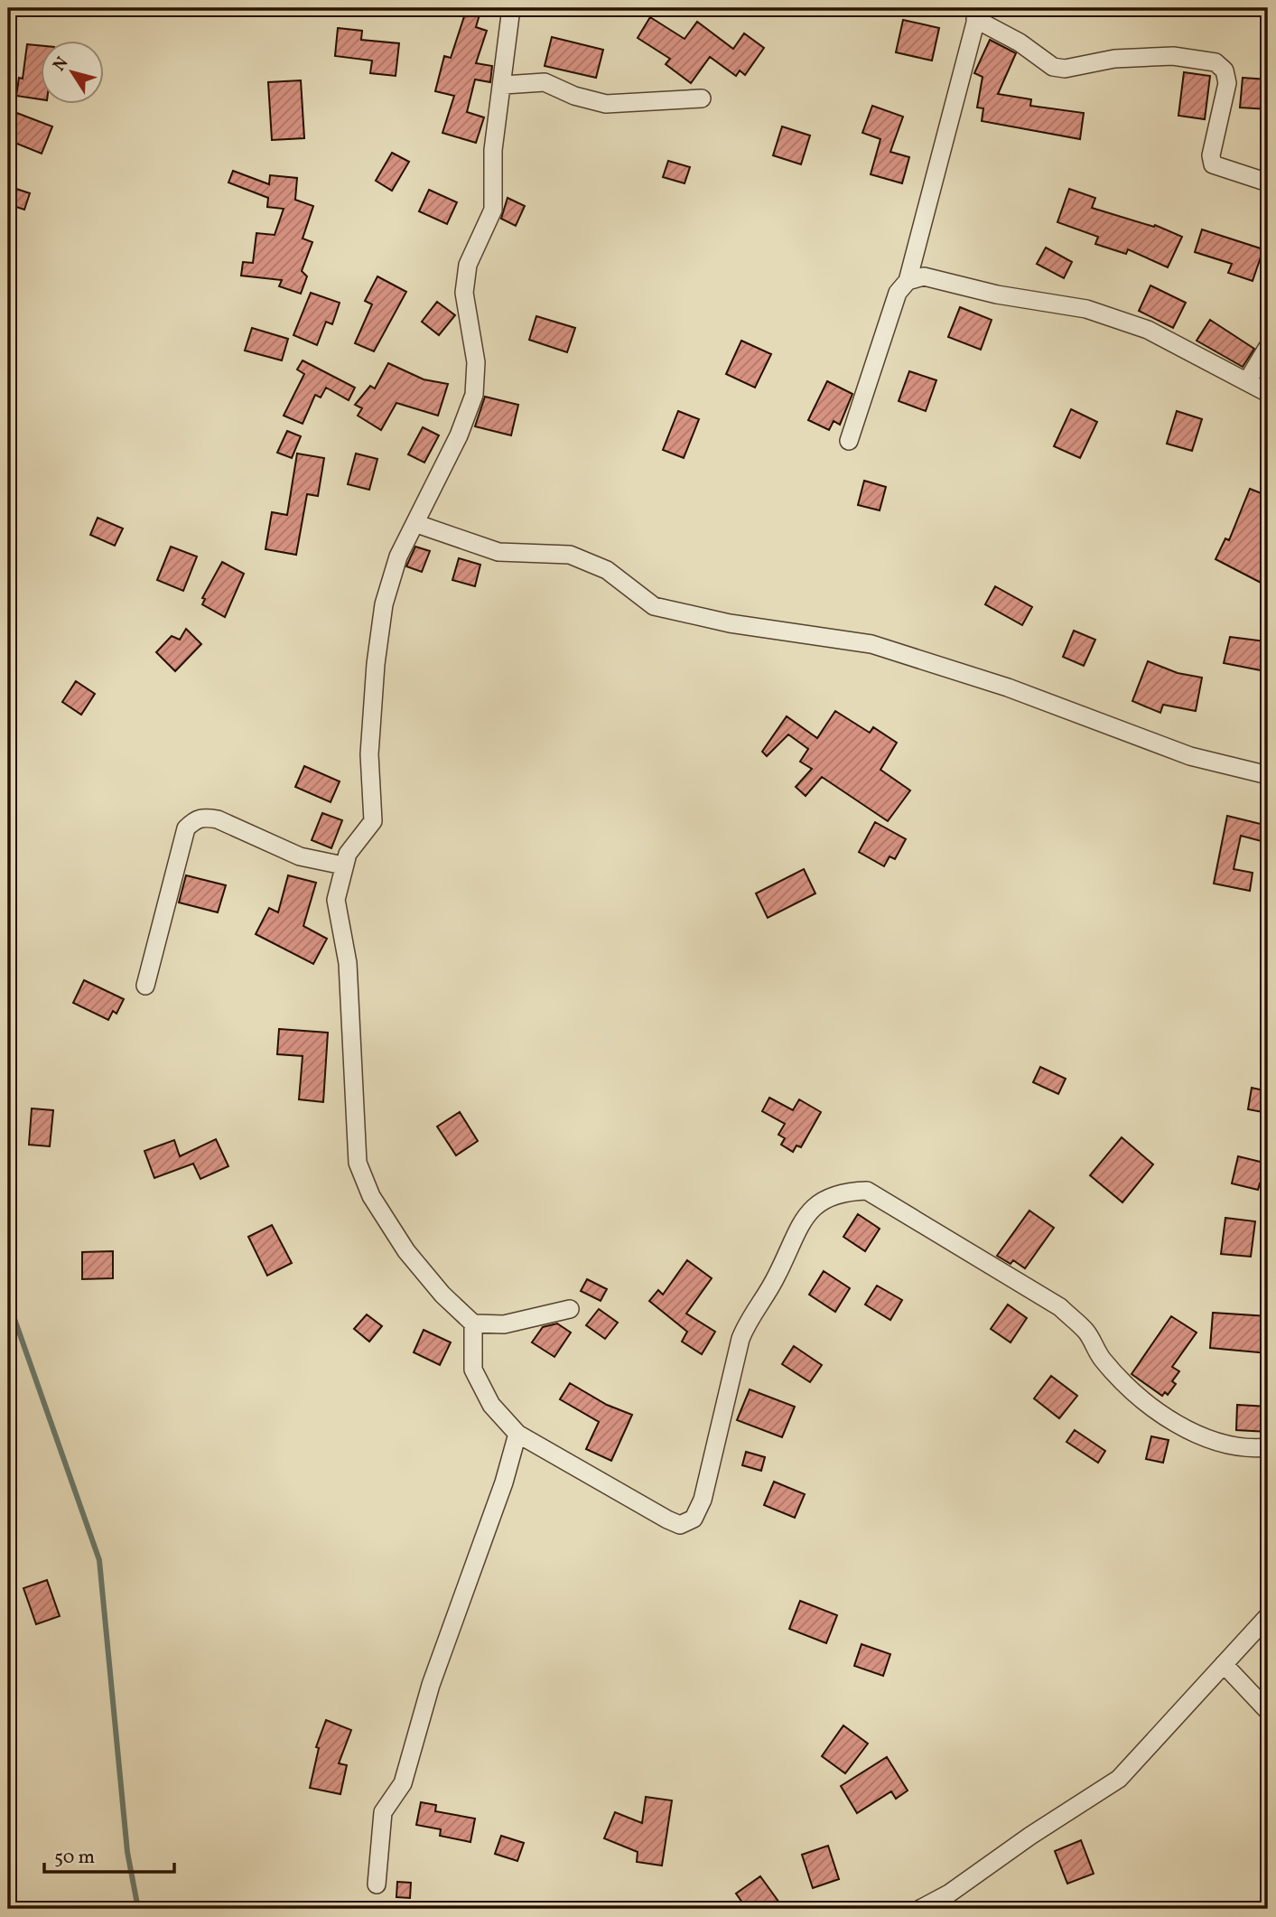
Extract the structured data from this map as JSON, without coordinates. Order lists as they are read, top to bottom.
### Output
{
  "scale_bar": "50 m",
  "north": "top left"
}
